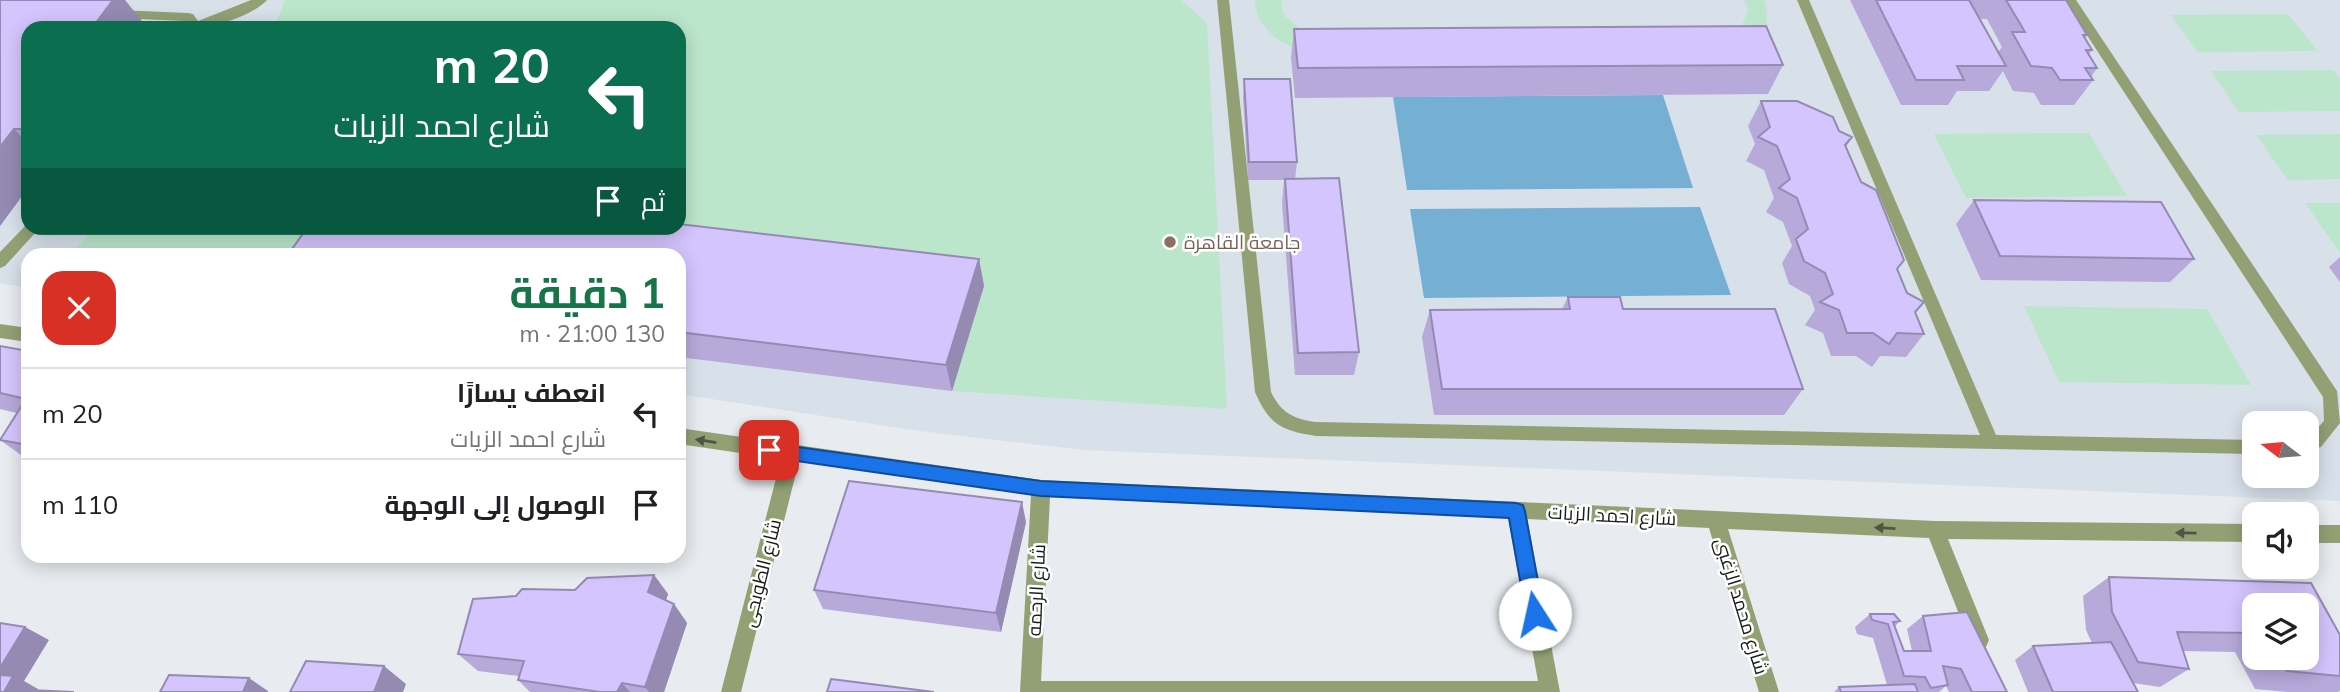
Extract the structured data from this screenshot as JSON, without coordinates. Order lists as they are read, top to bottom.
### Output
{
  "streets": {
    "street": [
      "شارع احمد الزيات",
      "شارع الطوبجى",
      "شارع الرحمه",
      "شارع محمد الزغبى"
    ]
  },
  "crossings": [
    ["شارع احمد الزيات", "شارع الطوبجى"],
    ["شارع احمد الزيات", "شارع الرحمه"],
    ["شارع احمد الزيات", "شارع محمد الزغبى"]
  ],
  "one_way": ["شارع احمد الزيات"],
  "places": ["جامعة القاهرة"],
  "north": "left",
  "page": {
    "turn": ["20 m", "شارع احمد الزيات"],
    "then": "ثم",
    "heading": ["1 دقيقة", "130 m · 21:00"],
    "list": [
      {
        "name": "انعطف يسارًا",
        "note": "شارع احمد الزيات",
        "value": "20 m"
      },
      {
        "name": "الوصول إلى الوجهة",
        "value": "110 m"
      }
    ]
  }
}
